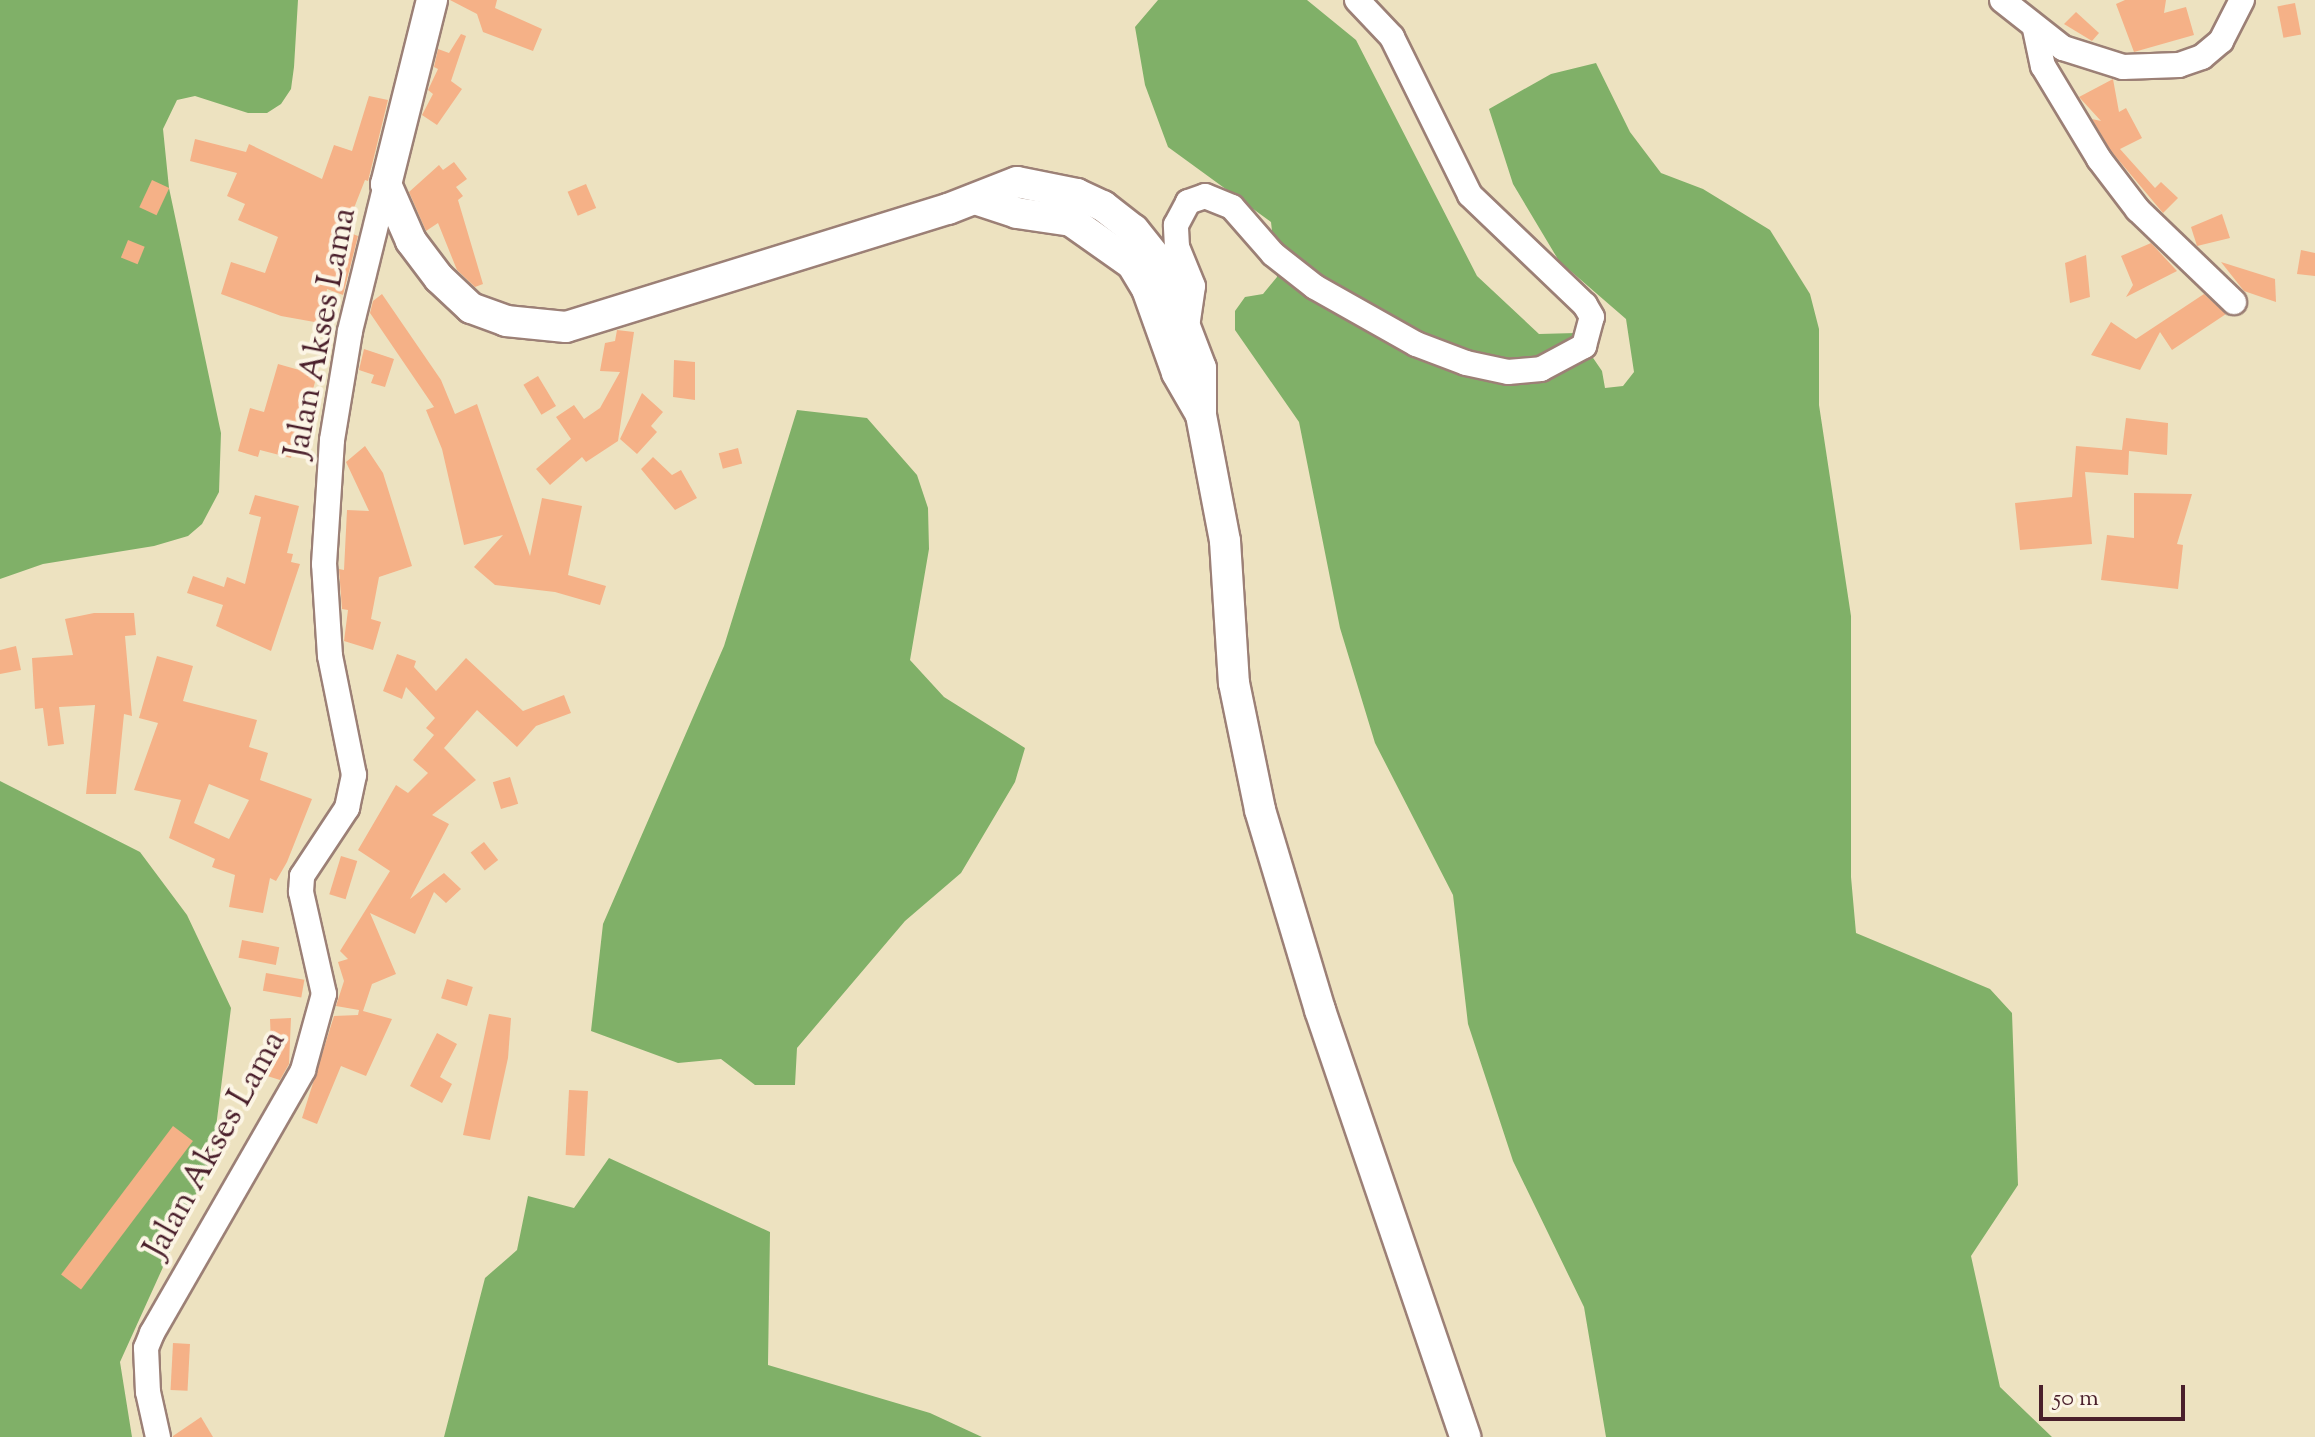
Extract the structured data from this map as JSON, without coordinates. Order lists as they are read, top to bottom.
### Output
{
  "streets": {
    "street": ["Jalan Akses Lama"]
  },
  "scale_bar": "50 m"
}
